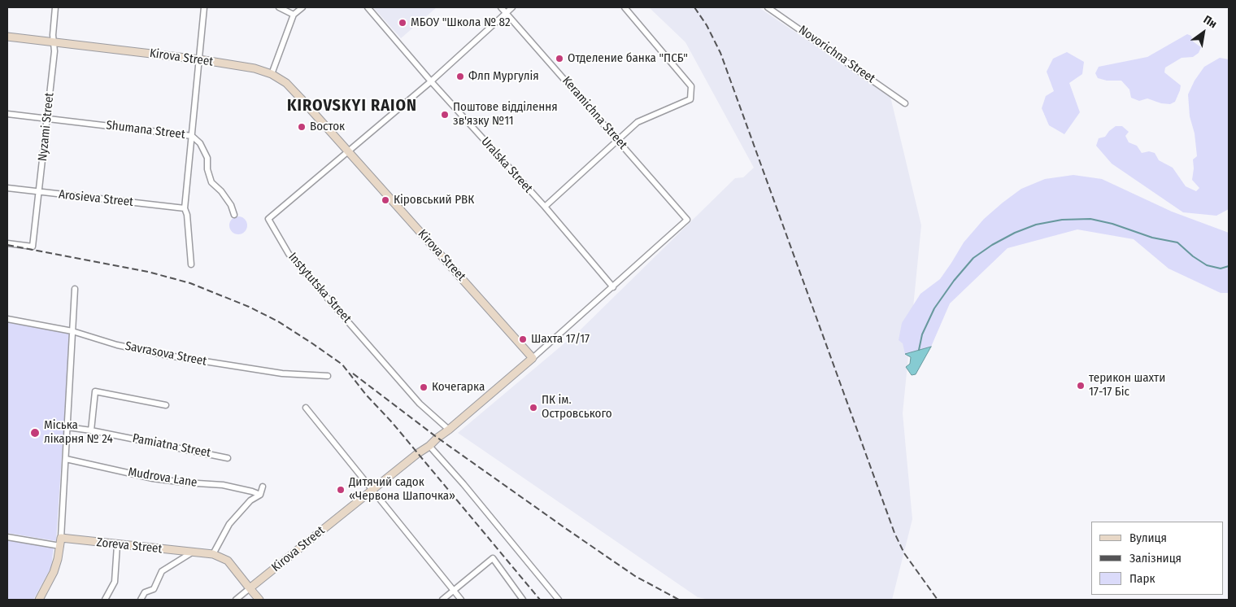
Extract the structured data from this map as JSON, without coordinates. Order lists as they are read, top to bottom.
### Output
{
  "streets": {
    "main road": ["Kirova Street", "Zoreva Street"],
    "street": [
      "Novorichna Street",
      "Keramichna Street",
      "Nyzami Street",
      "Shumana Street",
      "Uralska Street",
      "Arosieva Street",
      "Instytutska Street",
      "Savrasova Street",
      "Pamiatna Street",
      "Mudrova Lane"
    ]
  },
  "crossings": [
    ["Kirova Street", "Nyzami Street"],
    ["Kirova Street", "Instytutska Street"],
    ["Kirova Street", "Zoreva Street"],
    ["Keramichna Street", "Uralska Street"],
    ["Nyzami Street", "Shumana Street"],
    ["Nyzami Street", "Arosieva Street"]
  ],
  "districts": ["KIROVSKYI RAION"],
  "places": [
    "МБОУ \"Школа № 82",
    "Отделение банка \"ПСБ\"",
    "Флп Мургулія",
    "Поштове відділення зв'язку №11",
    "Восток",
    "Кіровський РВК",
    "Шахта 17/17",
    "терикон шахти 17-17 Біс",
    "Кочегарка",
    "ПК ім. Островського",
    "Міська лікарня № 24",
    "Дитячий садок «Червона Шапочка»"
  ],
  "legend": ["Вулиця", "Залізниця", "Парк"],
  "north": "top right"
}
